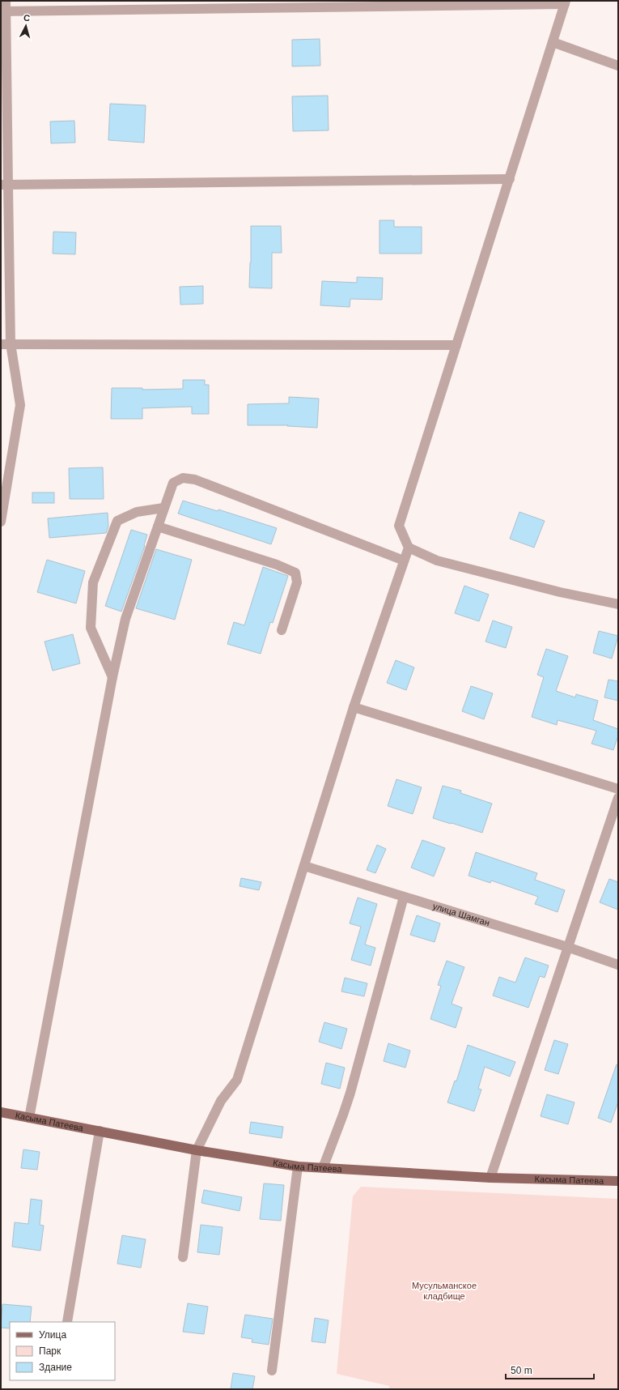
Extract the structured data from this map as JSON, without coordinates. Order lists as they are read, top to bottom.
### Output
{
  "streets": {
    "main road": ["Касыма Патеева"],
    "street": ["улица Шамган"]
  },
  "parks": ["Мусульманское кладбище"],
  "legend": ["Улица", "Парк", "Здание"],
  "scale_bar": "50 m",
  "north": "top"
}
